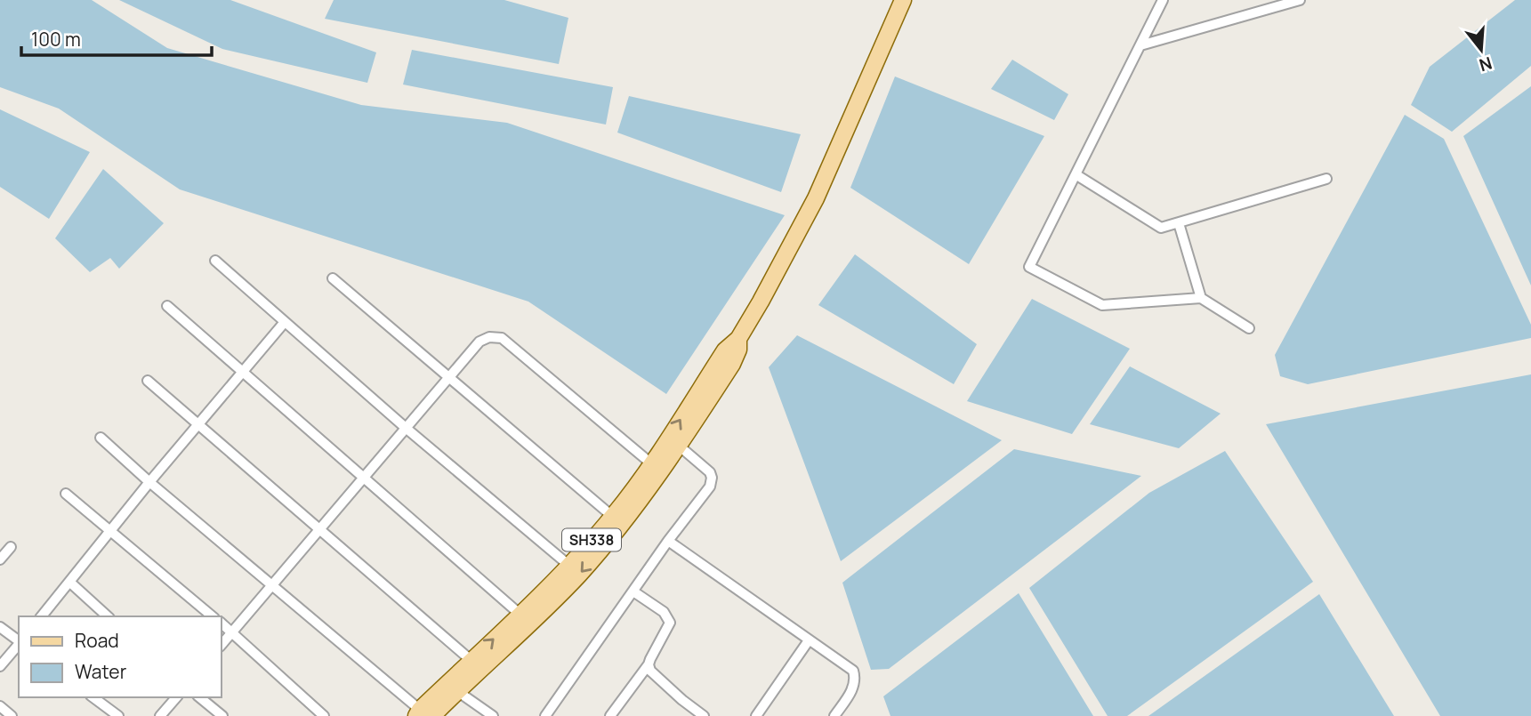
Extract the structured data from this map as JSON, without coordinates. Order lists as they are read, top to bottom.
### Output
{
  "streets": {
    "main road": ["SH338"]
  },
  "legend": ["Road", "Water"],
  "scale_bar": "100 m",
  "north": "bottom"
}
